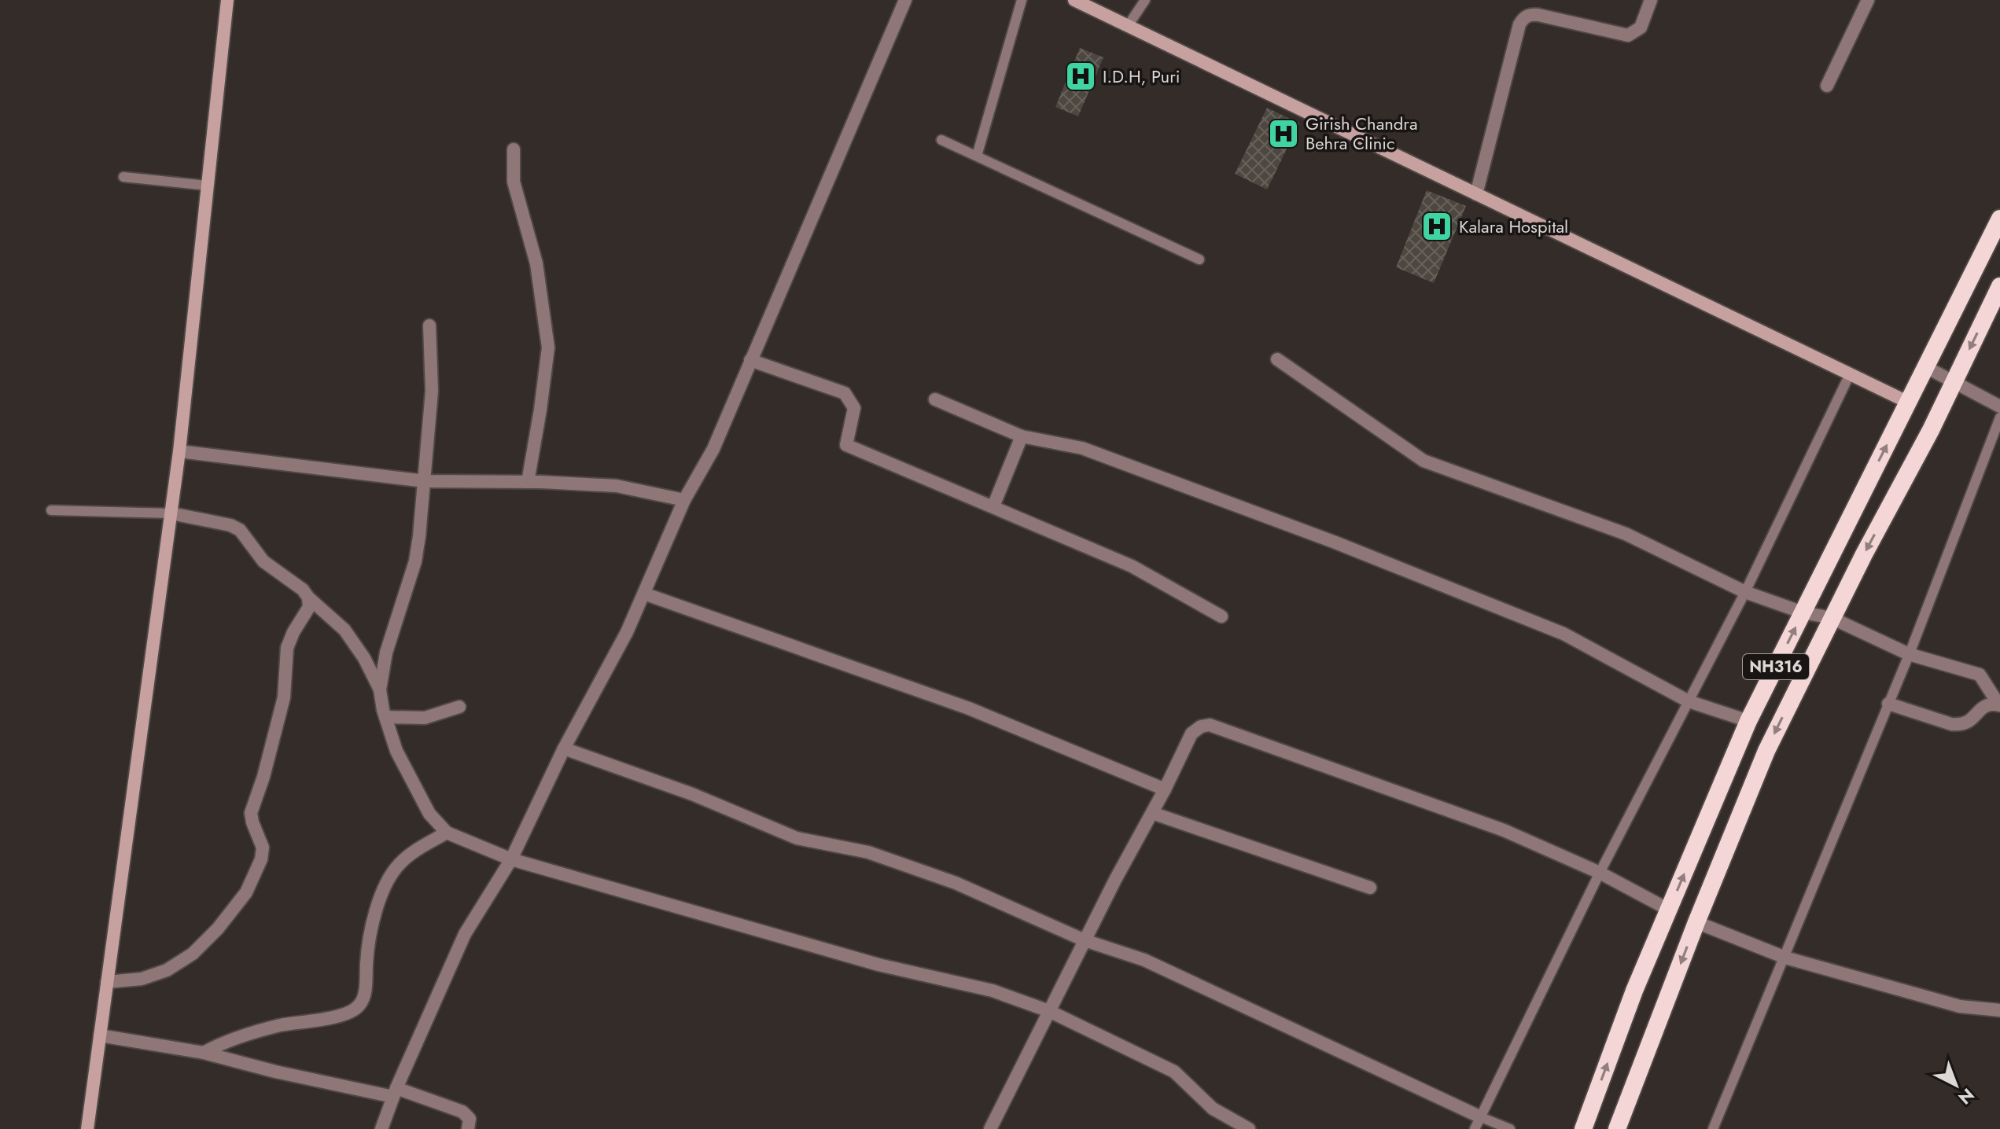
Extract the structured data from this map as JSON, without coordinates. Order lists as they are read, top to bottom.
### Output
{
  "streets": {
    "highway": ["NH316"]
  },
  "places": {
    "hospital": ["I.D.H, Puri", "Girish Chandra Behra Clinic", "Kalara Hospital"]
  },
  "north": "bottom right"
}
